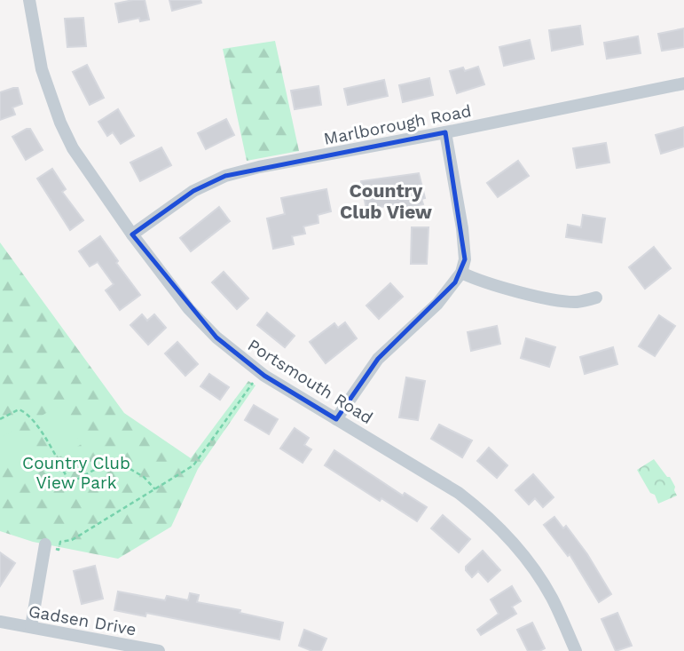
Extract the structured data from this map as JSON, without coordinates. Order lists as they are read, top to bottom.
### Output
{
  "streets": {
    "street": ["Marlborough Road", "Portsmouth Road", "Gadsen Drive"]
  },
  "crossings": [
    ["Marlborough Road", "Portsmouth Road"]
  ],
  "districts": ["Country Club View"],
  "parks": ["Country Club View Park"]
}
